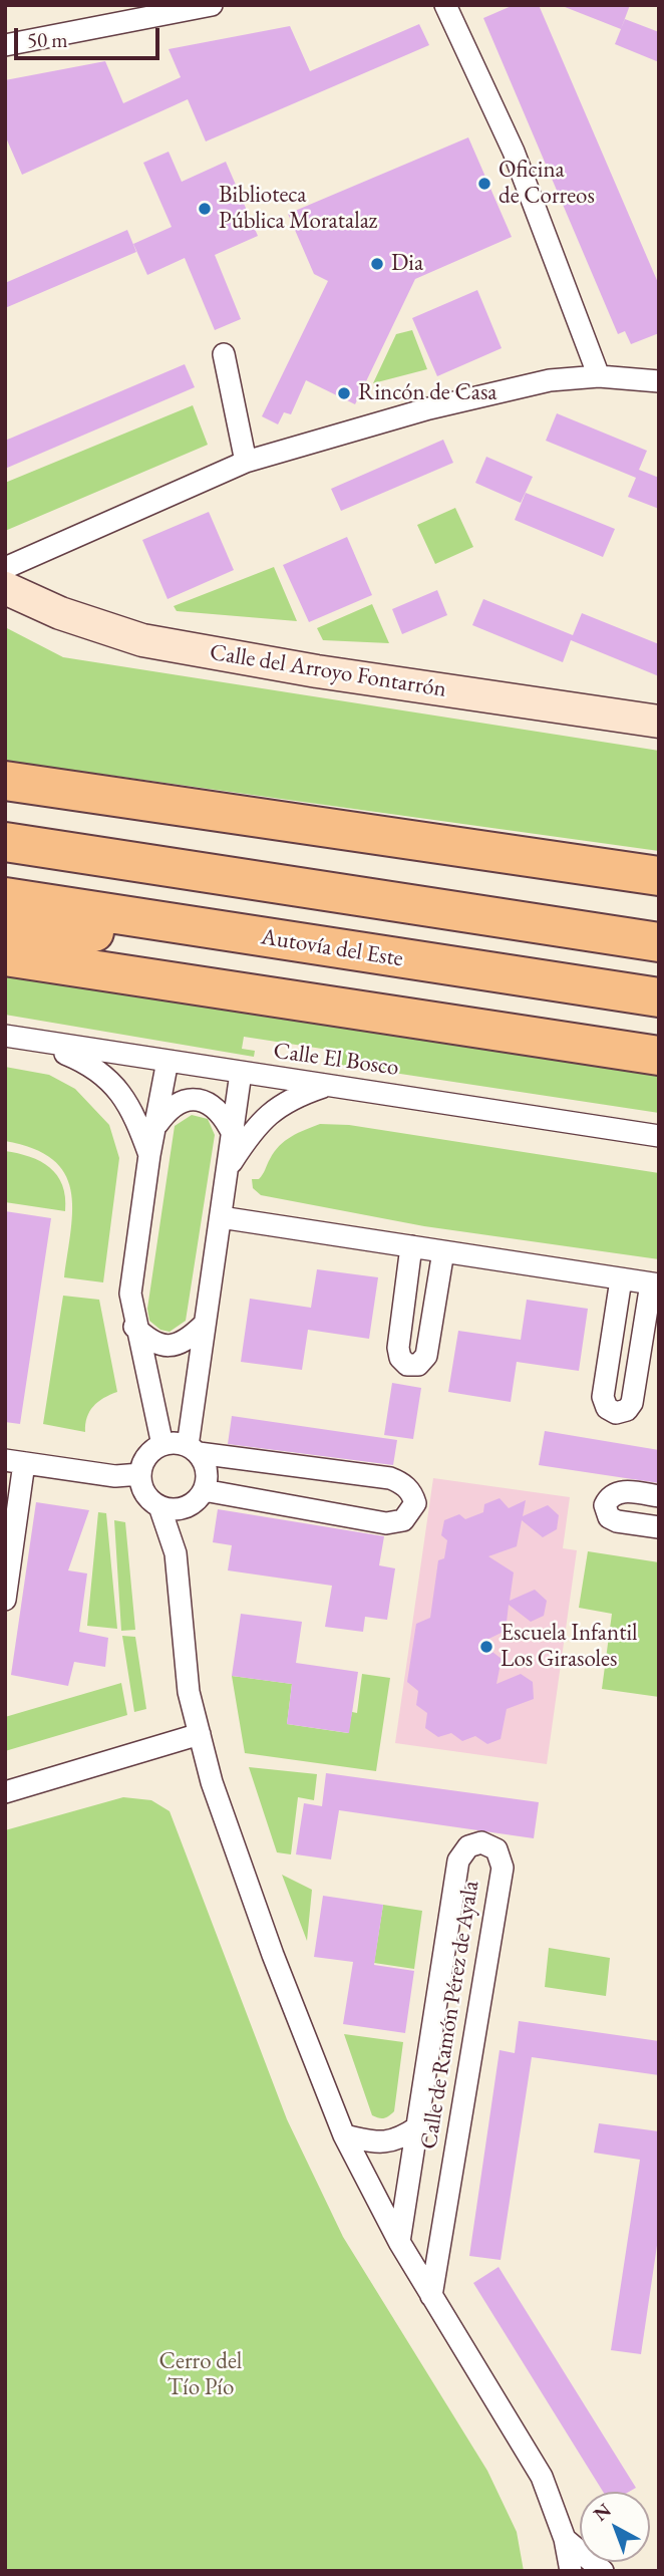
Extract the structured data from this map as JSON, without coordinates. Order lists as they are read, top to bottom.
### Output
{
  "streets": {
    "highway": ["Autovía del Este"],
    "street": ["Calle del Arroyo Fontarrón", "Calle El Bosco", "Calle de Ramón Pérez de Ayala"]
  },
  "parks": ["Cerro del Tío Pío"],
  "places": [
    "Oficina de Correos",
    "Biblioteca Pública Moratalaz",
    "Dia",
    "Rincón de Casa",
    "Escuela Infantil Los Girasoles"
  ],
  "scale_bar": "50 m",
  "north": "top left"
}
